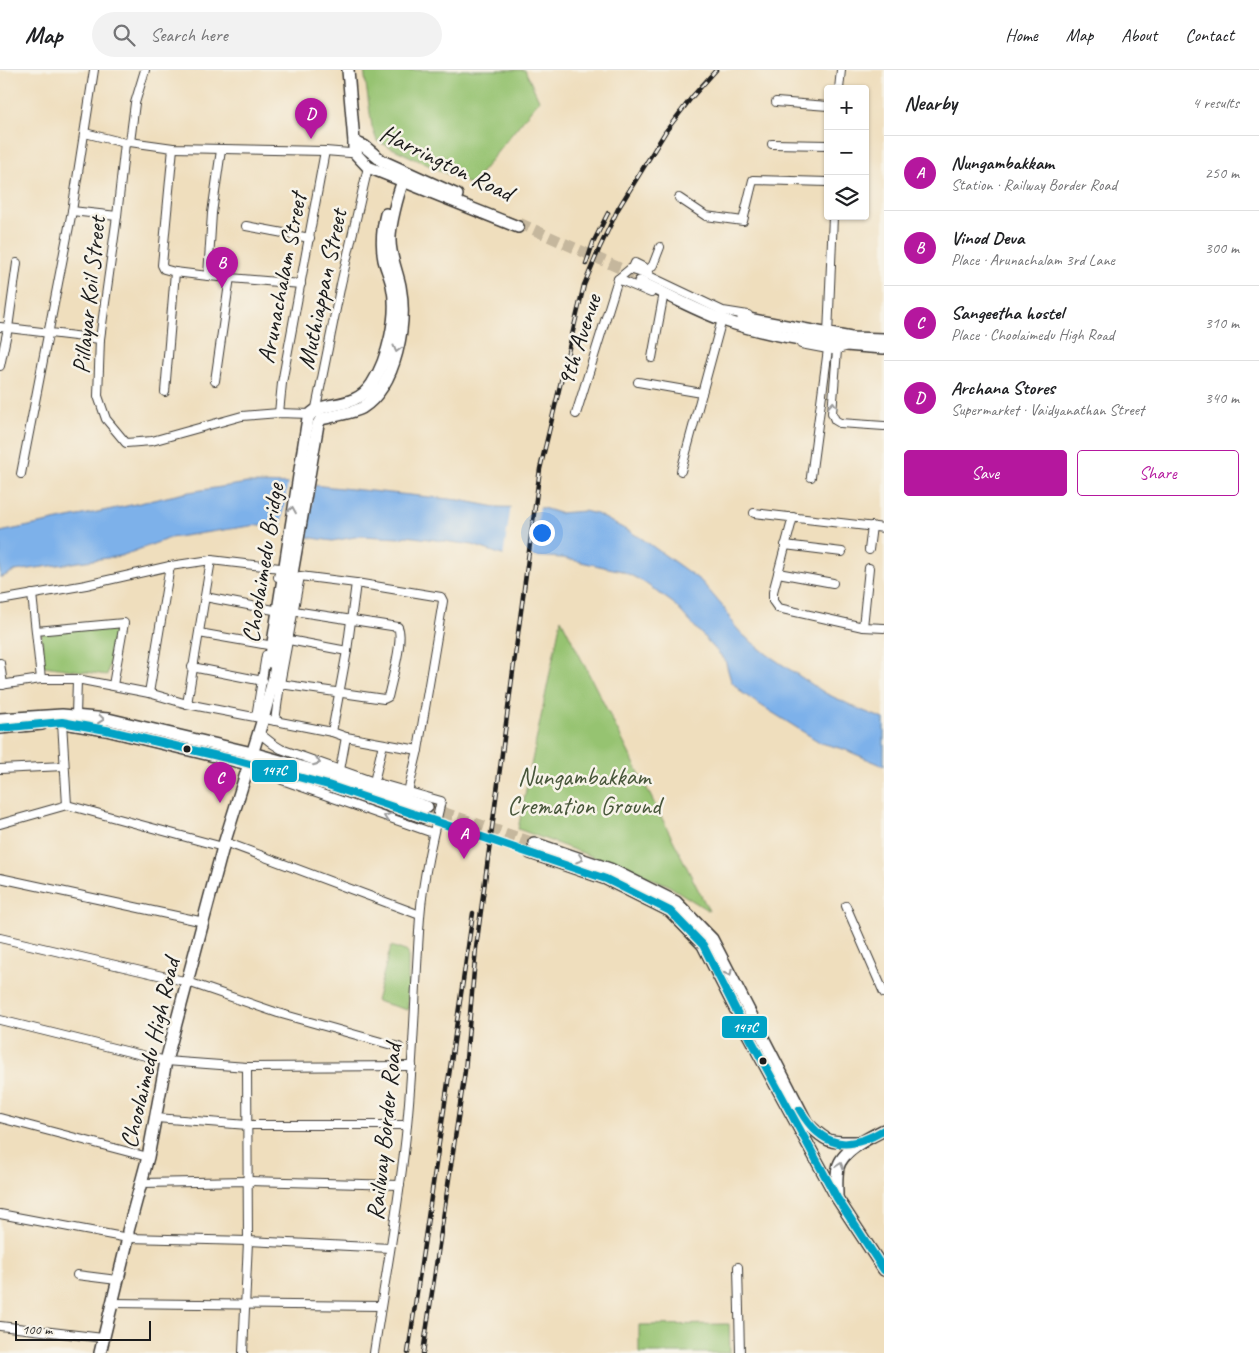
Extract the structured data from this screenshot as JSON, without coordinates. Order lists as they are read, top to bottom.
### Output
{
  "streets": {
    "street": [
      "Harrington Road",
      "Arunachalam Street",
      "Muthiappan Street",
      "Pillayar Koil Street",
      "9th Avenue",
      "Choolaimedu Bridge",
      "Choolaimedu High Road",
      "Railway Border Road"
    ]
  },
  "crossings": [
    ["Harrington Road", "Muthiappan Street"],
    ["Arunachalam Street", "Pillayar Koil Street"],
    ["Muthiappan Street", "Choolaimedu Bridge"],
    ["Choolaimedu Bridge", "Choolaimedu High Road"],
    ["Choolaimedu High Road", "Railway Border Road"]
  ],
  "parks": ["Nungambakkam Cremation Ground"],
  "lines": ["transit line 147C"],
  "scale_bar": "100 m",
  "page": {
    "header": "Map",
    "search": "Search here",
    "nav": [
      "Home",
      "Map",
      "About",
      "Contact"
    ],
    "heading": ["Nearby", "4 results"],
    "map_buttons": ["+", "−"],
    "pins": [
      "D",
      "B",
      "C",
      "A"
    ],
    "list": [
      {
        "mark": "A",
        "name": "Nungambakkam",
        "note": "Station · Railway Border Road",
        "value": "250 m"
      },
      {
        "mark": "B",
        "name": "Vinod Deva",
        "note": "Place · Arunachalam 3rd Lane",
        "value": "300 m"
      },
      {
        "mark": "C",
        "name": "Sangeetha hostel",
        "note": "Place · Choolaimedu High Road",
        "value": "310 m"
      },
      {
        "mark": "D",
        "name": "Archana Stores",
        "note": "Supermarket · Vaidyanathan Street",
        "value": "340 m"
      }
    ],
    "buttons": ["Save", "Share"],
    "scale": "100 m"
  }
}
